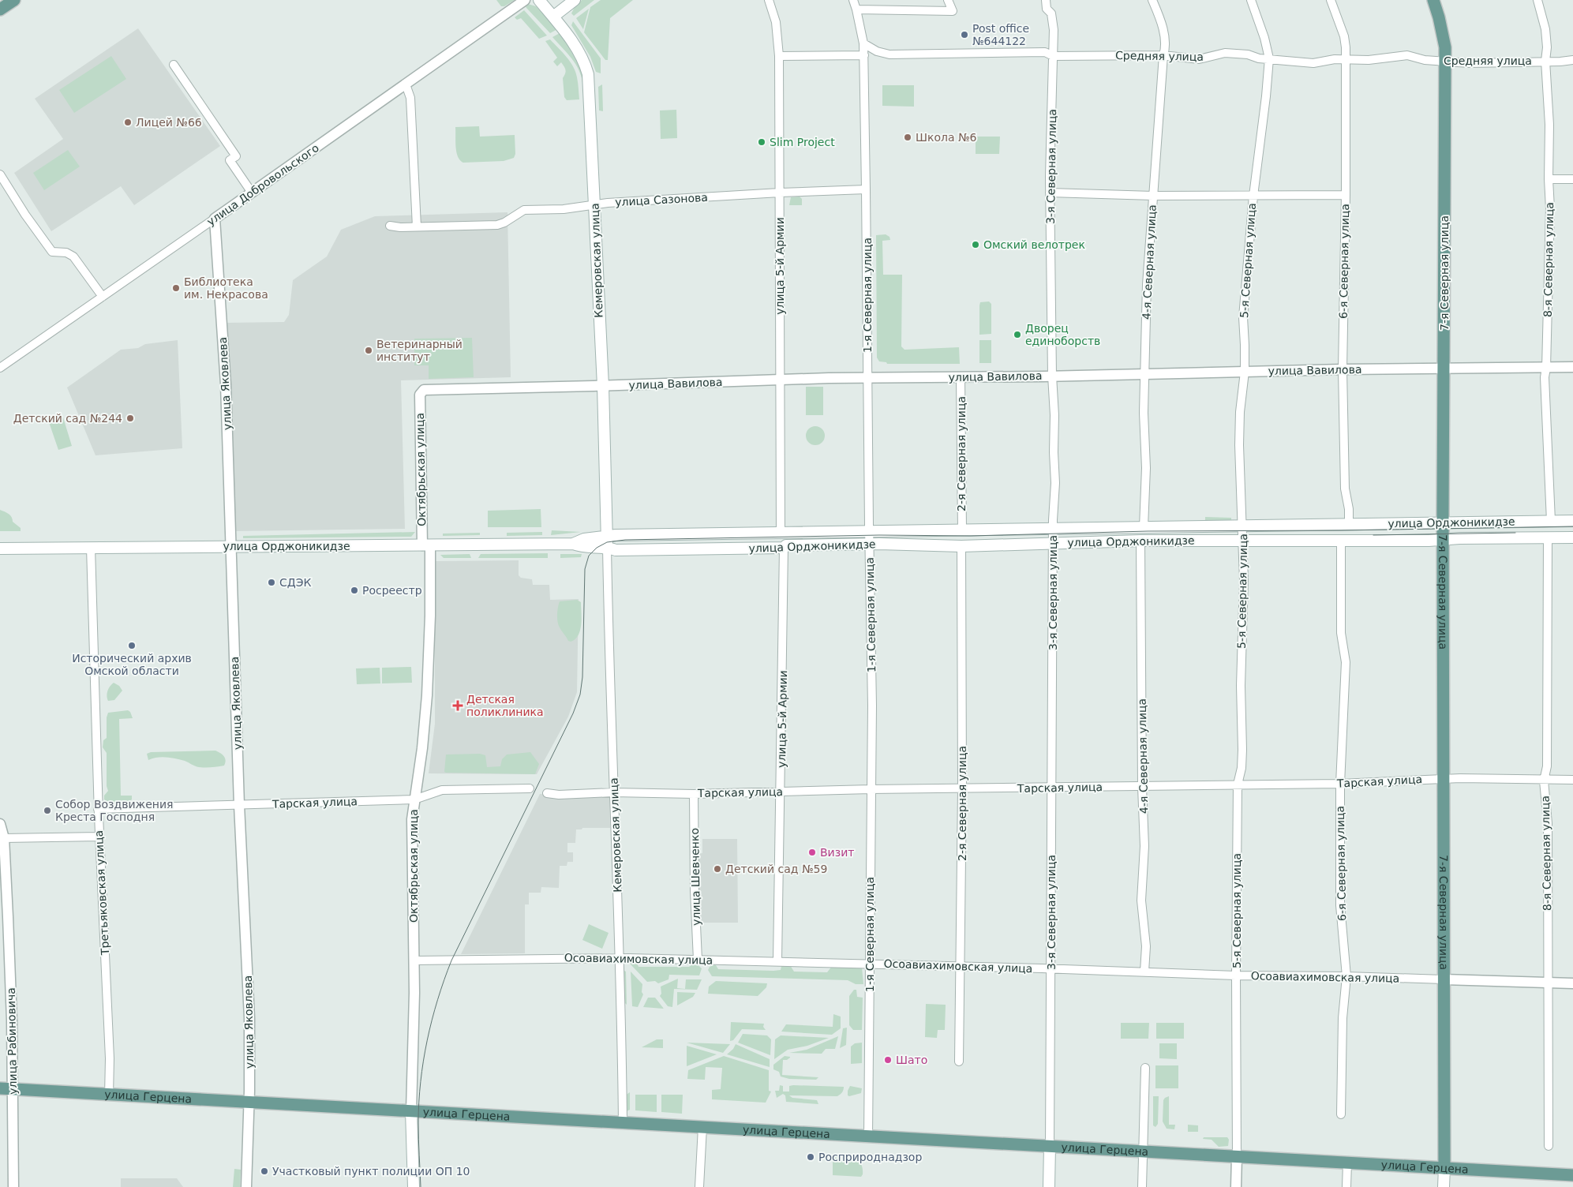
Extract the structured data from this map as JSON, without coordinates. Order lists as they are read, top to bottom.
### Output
{
  "streets": {
    "main road": [
      "3-я Северная улица",
      "Кемеровская улица",
      "7-я Северная улица",
      "Октябрьская улица",
      "улица Орджоникидзе",
      "улица Герцена"
    ],
    "street": [
      "Средняя улица",
      "улица Добровольского",
      "улица Сазонова",
      "8-я Северная улица",
      "5-я Северная улица",
      "6-я Северная улица",
      "4-я Северная улица",
      "улица 5-й Армии",
      "1-я Северная улица",
      "улица Вавилова",
      "улица Яковлева",
      "2-я Северная улица",
      "Тарская улица",
      "улица Шевченко",
      "Третьяковская улица",
      "Осоавиахимовская улица",
      "улица Рабиновича"
    ]
  },
  "crossings": [
    ["Средняя улица", "3-я Северная улица"],
    ["Средняя улица", "8-я Северная улица"],
    ["Средняя улица", "5-я Северная улица"],
    ["Средняя улица", "6-я Северная улица"],
    ["Средняя улица", "4-я Северная улица"],
    ["Средняя улица", "7-я Северная улица"],
    ["Средняя улица", "1-я Северная улица"],
    ["3-я Северная улица", "улица Вавилова"],
    ["3-я Северная улица", "улица Орджоникидзе"],
    ["3-я Северная улица", "Тарская улица"],
    ["3-я Северная улица", "Осоавиахимовская улица"],
    ["3-я Северная улица", "улица Герцена"],
    ["улица Добровольского", "улица Яковлева"],
    ["улица Сазонова", "Кемеровская улица"],
    ["улица Сазонова", "улица 5-й Армии"],
    ["улица Сазонова", "1-я Северная улица"],
    ["8-я Северная улица", "улица Вавилова"],
    ["8-я Северная улица", "улица Орджоникидзе"],
    ["8-я Северная улица", "Тарская улица"],
    ["8-я Северная улица", "Осоавиахимовская улица"],
    ["Кемеровская улица", "улица Вавилова"],
    ["Кемеровская улица", "улица Орджоникидзе"],
    ["Кемеровская улица", "Тарская улица"],
    ["Кемеровская улица", "Осоавиахимовская улица"],
    ["Кемеровская улица", "улица Герцена"],
    ["5-я Северная улица", "улица Вавилова"],
    ["5-я Северная улица", "улица Орджоникидзе"],
    ["5-я Северная улица", "Тарская улица"],
    ["5-я Северная улица", "Осоавиахимовская улица"],
    ["5-я Северная улица", "улица Герцена"],
    ["6-я Северная улица", "улица Вавилова"],
    ["6-я Северная улица", "улица Орджоникидзе"],
    ["6-я Северная улица", "Тарская улица"],
    ["6-я Северная улица", "Осоавиахимовская улица"],
    ["4-я Северная улица", "улица Вавилова"],
    ["4-я Северная улица", "улица Орджоникидзе"],
    ["4-я Северная улица", "Тарская улица"],
    ["4-я Северная улица", "Осоавиахимовская улица"],
    ["улица 5-й Армии", "улица Вавилова"],
    ["улица 5-й Армии", "улица Орджоникидзе"],
    ["улица 5-й Армии", "Тарская улица"],
    ["улица 5-й Армии", "Осоавиахимовская улица"],
    ["7-я Северная улица", "улица Вавилова"],
    ["7-я Северная улица", "улица Орджоникидзе"],
    ["7-я Северная улица", "Тарская улица"],
    ["7-я Северная улица", "Осоавиахимовская улица"],
    ["7-я Северная улица", "улица Герцена"],
    ["1-я Северная улица", "улица Вавилова"],
    ["1-я Северная улица", "улица Орджоникидзе"],
    ["1-я Северная улица", "Тарская улица"],
    ["1-я Северная улица", "Осоавиахимовская улица"],
    ["1-я Северная улица", "улица Герцена"],
    ["улица Вавилова", "2-я Северная улица"],
    ["улица Вавилова", "Октябрьская улица"],
    ["улица Яковлева", "улица Орджоникидзе"],
    ["улица Яковлева", "Тарская улица"],
    ["улица Яковлева", "улица Герцена"],
    ["2-я Северная улица", "улица Орджоникидзе"],
    ["2-я Северная улица", "Тарская улица"],
    ["2-я Северная улица", "Осоавиахимовская улица"],
    ["Октябрьская улица", "улица Орджоникидзе"],
    ["Октябрьская улица", "Тарская улица"],
    ["Октябрьская улица", "Осоавиахимовская улица"],
    ["Октябрьская улица", "улица Герцена"],
    ["улица Орджоникидзе", "Третьяковская улица"],
    ["Тарская улица", "улица Шевченко"],
    ["Тарская улица", "Третьяковская улица"],
    ["улица Шевченко", "Осоавиахимовская улица"],
    ["Третьяковская улица", "улица Герцена"],
    ["улица Рабиновича", "улица Герцена"]
  ],
  "places": {
    "other": [
      "Post office №644122",
      "Лицей №66",
      "Школа №6",
      "Slim Project",
      "Омский велотрек",
      "Библиотека им. Некрасова",
      "Дворец единоборств",
      "Ветеринарный институт",
      "Детский сад №244",
      "СДЭК",
      "Росреестр",
      "Исторический архив Омской области",
      "Собор Воздвижения Креста Господня",
      "Визит",
      "Детский сад №59",
      "Шато",
      "Росприроднадзор",
      "Участковый пункт полиции ОП 10"
    ],
    "health": ["Детская поликлиника"]
  }
}
